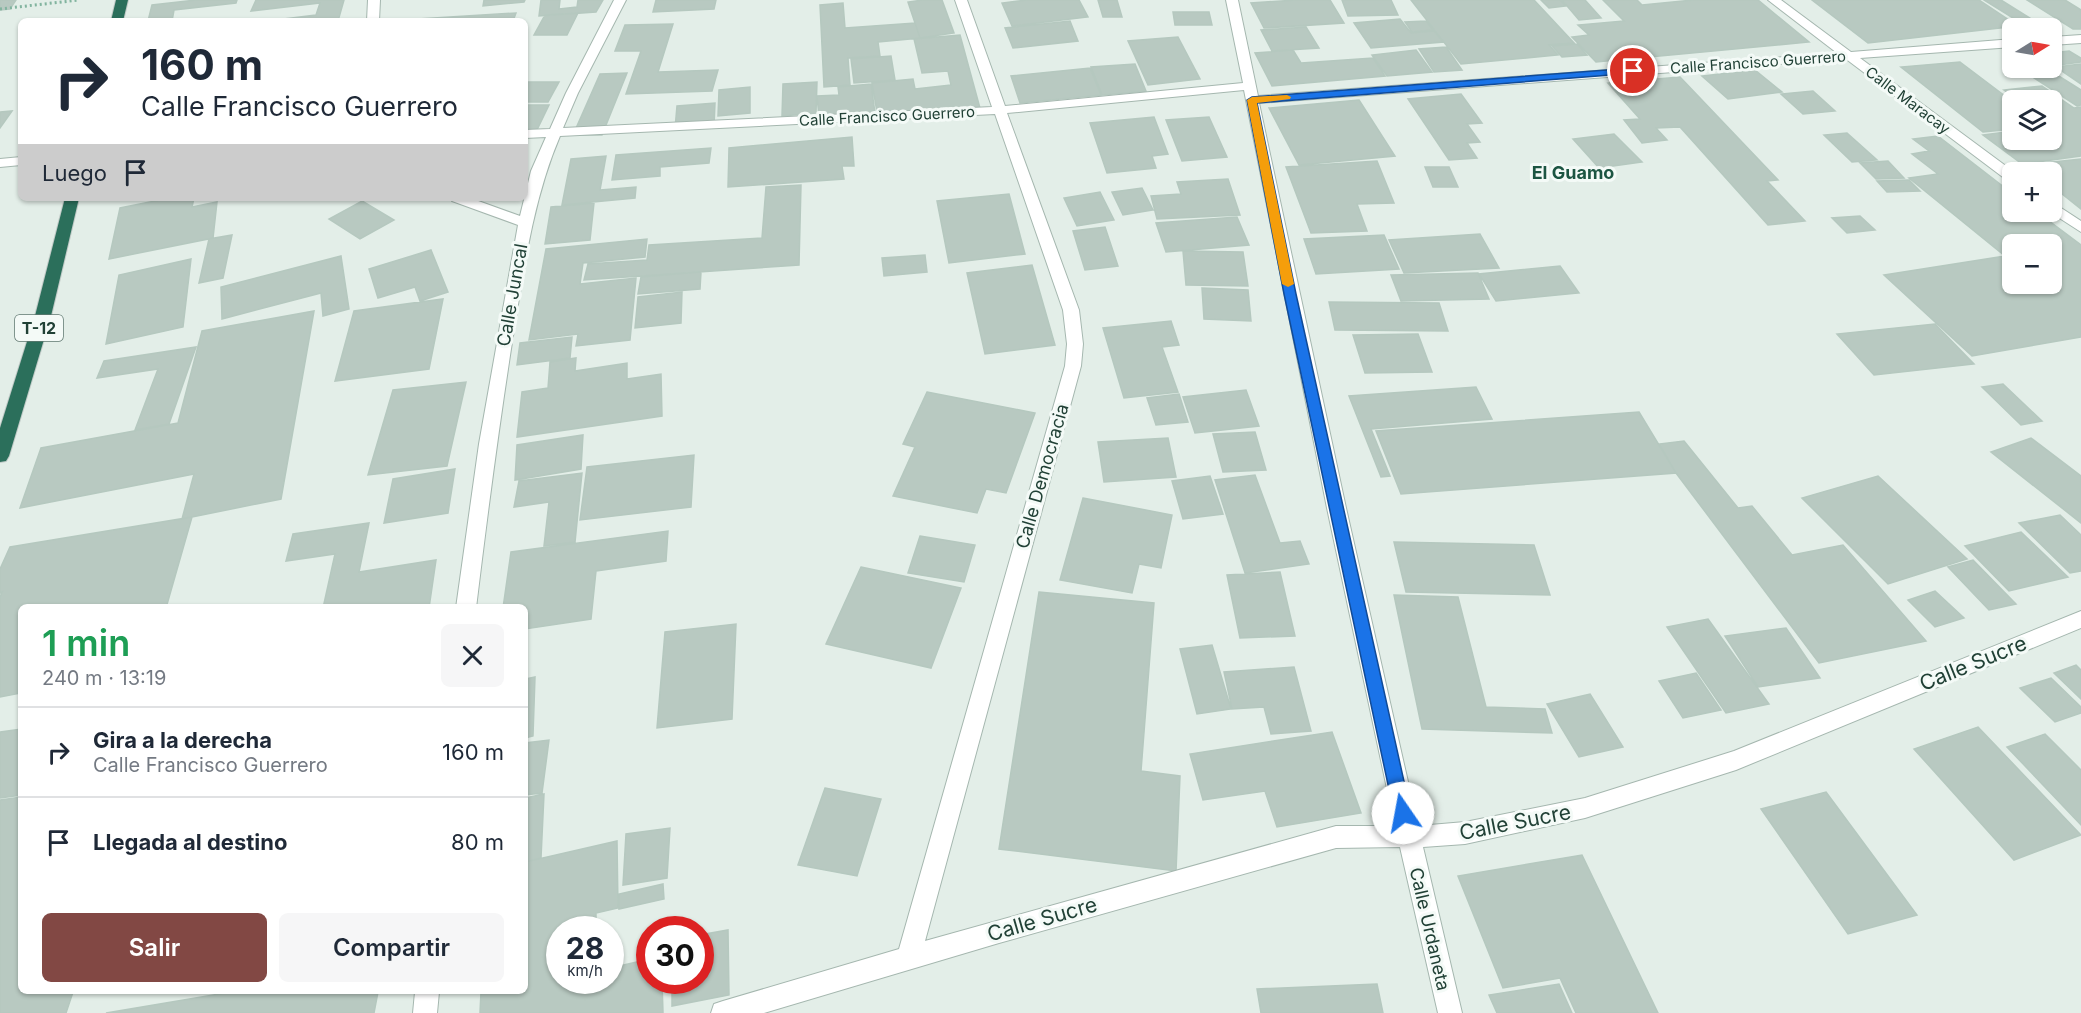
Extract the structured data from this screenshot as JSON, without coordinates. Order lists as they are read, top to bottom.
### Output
{
  "streets": {
    "highway": ["T-12"],
    "street": [
      "Calle Francisco Guerrero",
      "Calle Maracay",
      "Calle Juncal",
      "Calle Democracia",
      "Calle Sucre",
      "Calle Urdaneta"
    ]
  },
  "crossings": [
    ["Calle Francisco Guerrero", "Calle Maracay"],
    ["Calle Francisco Guerrero", "Calle Juncal"],
    ["Calle Francisco Guerrero", "Calle Democracia"],
    ["Calle Francisco Guerrero", "Calle Urdaneta"],
    ["Calle Democracia", "Calle Sucre"],
    ["Calle Sucre", "Calle Urdaneta"]
  ],
  "districts": ["El Guamo"],
  "north": "right",
  "page": {
    "map_buttons": ["+", "−"],
    "turn": ["160 m", "Calle Francisco Guerrero"],
    "then": "Luego",
    "heading": ["1 min", "240 m · 13:19"],
    "list": [
      {
        "name": "Gira a la derecha",
        "note": "Calle Francisco Guerrero",
        "value": "160 m"
      },
      {
        "name": "Llegada al destino",
        "value": "80 m"
      }
    ],
    "buttons": ["Salir", "Compartir"],
    "speed": "28 km/h",
    "limit": "30"
  }
}
